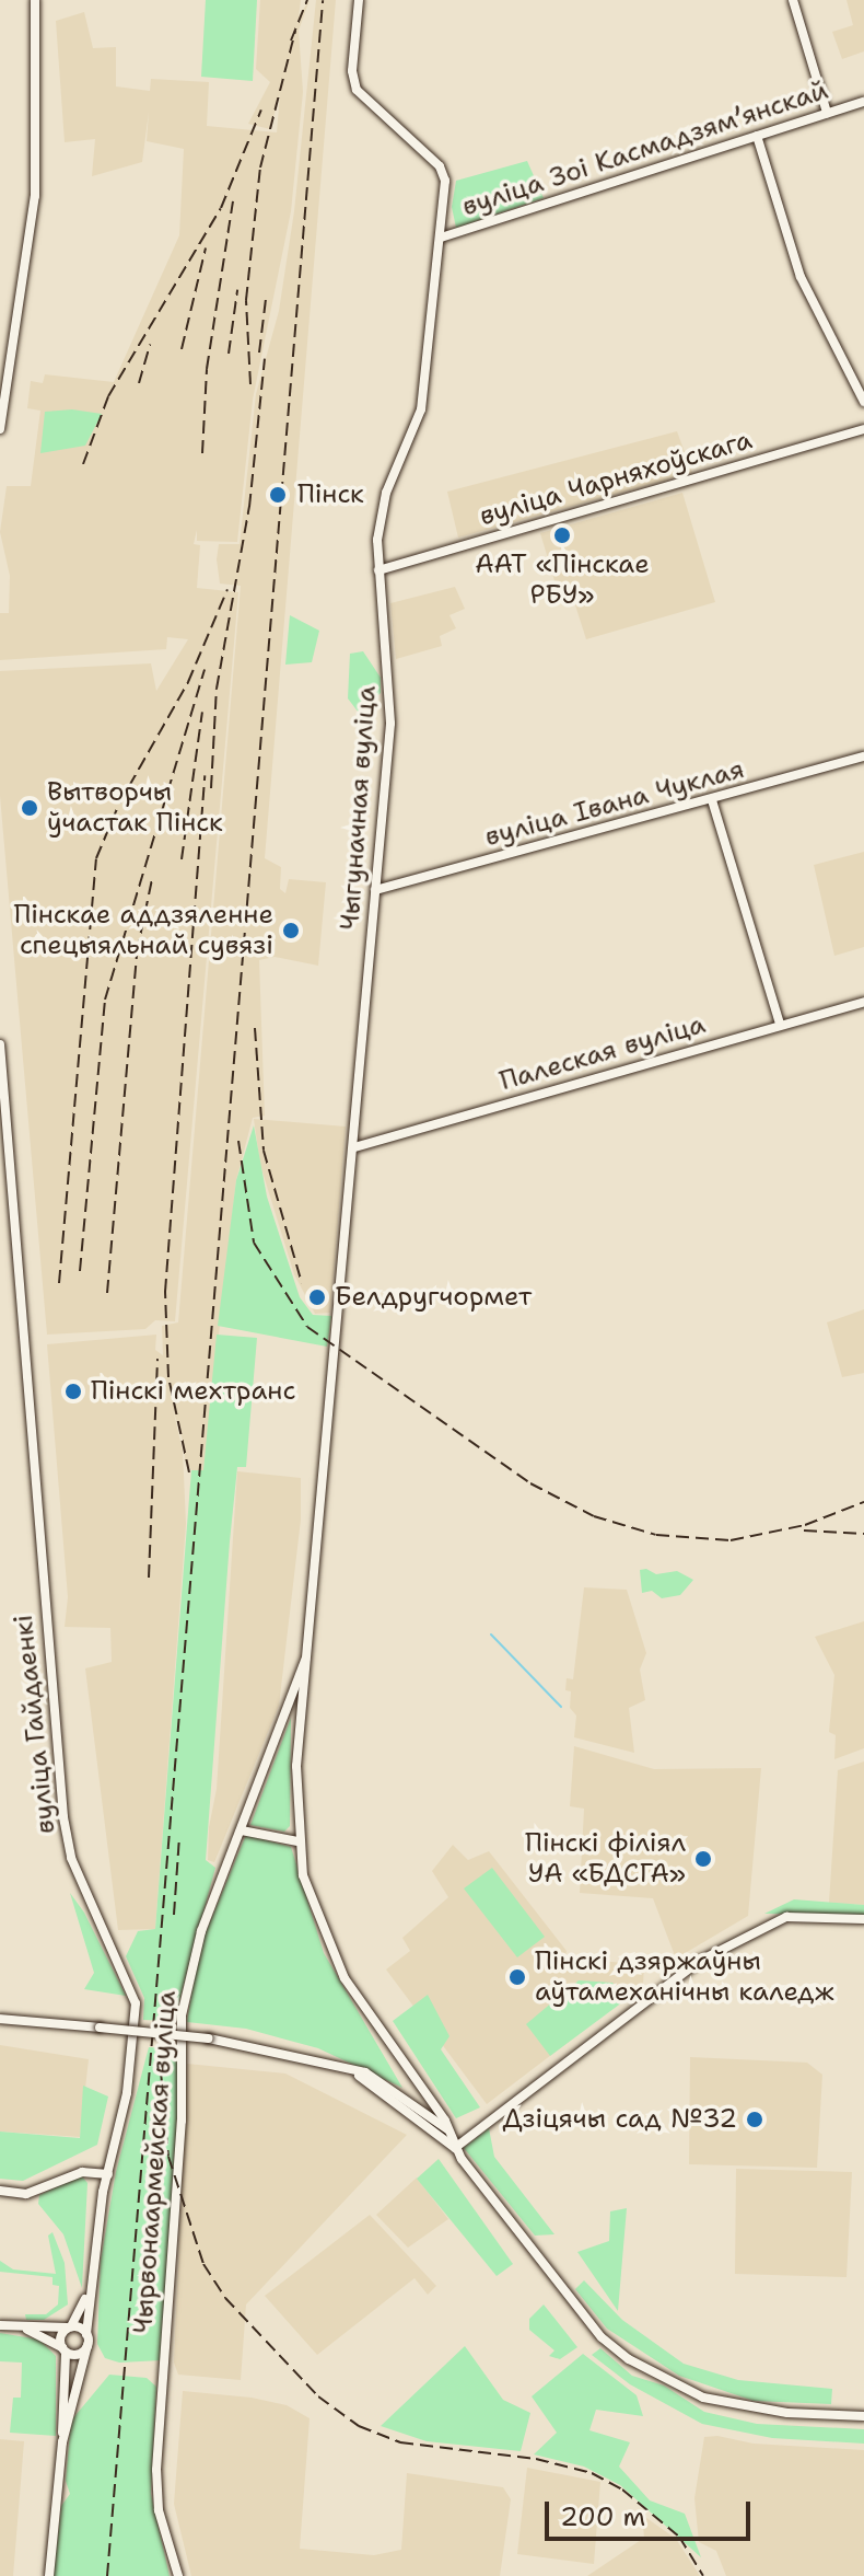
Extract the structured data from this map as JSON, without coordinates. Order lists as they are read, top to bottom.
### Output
{
  "streets": {
    "street": [
      "вуліца Зоі Касмадзямʼянскай",
      "вуліца Чарняхоўскага",
      "вуліца Івана Чуклая",
      "Чыгуначная вуліца",
      "Палеская вуліца",
      "вуліца Гайдаенкі",
      "Чырвонаармейская вуліца"
    ]
  },
  "crossings": [
    ["вуліца Зоі Касмадзямʼянскай", "Чыгуначная вуліца"],
    ["вуліца Чарняхоўскага", "Чыгуначная вуліца"],
    ["вуліца Івана Чуклая", "Чыгуначная вуліца"],
    ["Чыгуначная вуліца", "Палеская вуліца"],
    ["Чыгуначная вуліца", "Чырвонаармейская вуліца"]
  ],
  "places": [
    "Пінск",
    "ААТ «Пінскае РБУ»",
    "Вытворчы ўчастак Пінск",
    "Пінскае аддзяленне спецыяльнай сувязі",
    "Белдругчормет",
    "Пінскі мехтранс",
    "Пінскі філіял УА «БДСГА»",
    "Пінскі дзяржаўны аўтамеханічны каледж",
    "Дзіцячы сад №32"
  ],
  "scale_bar": "200 m"
}
